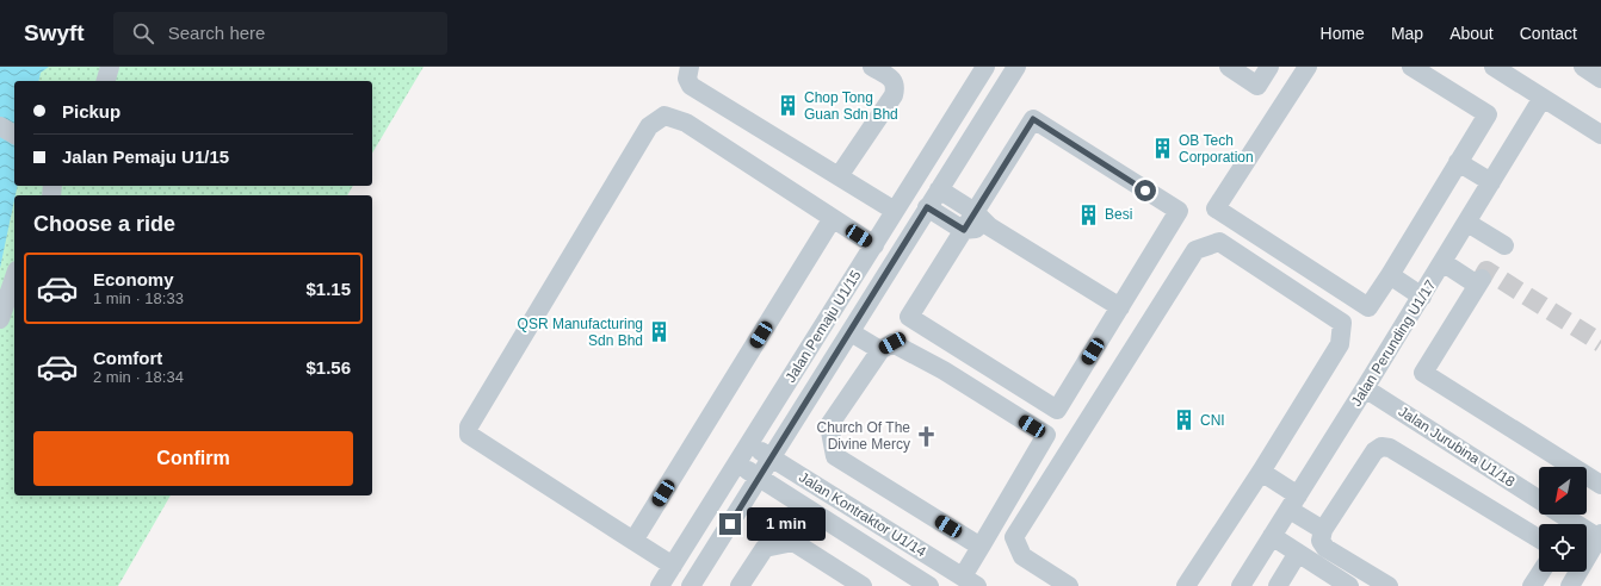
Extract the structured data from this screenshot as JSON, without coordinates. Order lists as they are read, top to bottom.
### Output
{
  "streets": {
    "street": [
      "Jalan Pemaju U1/15",
      "Jalan Perunding U1/17",
      "Jalan Jurubina U1/18",
      "Jalan Kontraktor U1/14"
    ]
  },
  "crossings": [
    ["Jalan Pemaju U1/15", "Jalan Kontraktor U1/14"],
    ["Jalan Perunding U1/17", "Jalan Jurubina U1/18"]
  ],
  "places": {
    "building": [
      "Chop Tong Guan Sdn Bhd",
      "OB Tech Corporation",
      "Besi",
      "QSR Manufacturing Sdn Bhd",
      "CNI"
    ],
    "church": ["Church Of The Divine Mercy"]
  },
  "north": "bottom left",
  "page": {
    "header": "Swyft",
    "search": "Search here",
    "nav": [
      "Home",
      "Map",
      "About",
      "Contact"
    ],
    "banner": ["Pickup", "Jalan Pemaju U1/15"],
    "heading": "Choose a ride",
    "list": [
      {
        "name": "Economy",
        "note": "1 min · 18:33",
        "value": "$1.15"
      },
      {
        "name": "Comfort",
        "note": "2 min · 18:34",
        "value": "$1.56"
      }
    ],
    "buttons": "Confirm",
    "bubble": "1 min"
  }
}
